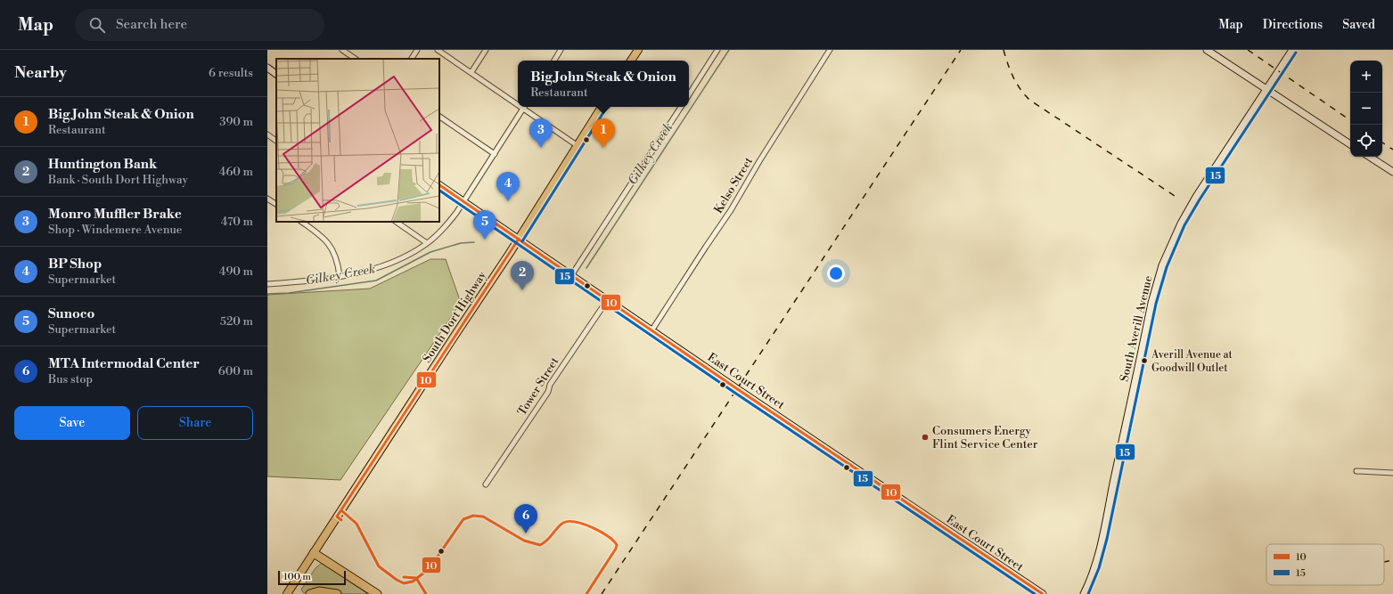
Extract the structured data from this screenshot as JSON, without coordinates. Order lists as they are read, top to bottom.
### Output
{
  "streets": {
    "main road": ["South Dort Highway"],
    "street": [
      "Kelso Street",
      "South Averill Avenue",
      "East Court Street",
      "Tower Street"
    ]
  },
  "crossings": [
    ["Kelso Street", "East Court Street"],
    ["South Dort Highway", "East Court Street"],
    ["East Court Street", "Tower Street"]
  ],
  "water": ["Gilkey Creek"],
  "places": ["Averill Avenue at Goodwill Outlet", "Consumers Energy Flint Service Center"],
  "lines": ["transit line 15", "transit line 10"],
  "legend": ["10", "15"],
  "scale_bar": "100 m",
  "page": {
    "header": "Map",
    "search": "Search here",
    "nav": ["Map", "Directions", "Saved"],
    "heading": ["Nearby", "6 results"],
    "map_buttons": ["+", "−"],
    "popup": ["Big John Steak & Onion", "Restaurant"],
    "list": [
      {
        "mark": "1",
        "name": "Big John Steak & Onion",
        "note": "Restaurant",
        "value": "390 m"
      },
      {
        "mark": "2",
        "name": "Huntington Bank",
        "note": "Bank · South Dort Highway",
        "value": "460 m"
      },
      {
        "mark": "3",
        "name": "Monro Muffler Brake",
        "note": "Shop · Windemere Avenue",
        "value": "470 m"
      },
      {
        "mark": "4",
        "name": "BP Shop",
        "note": "Supermarket",
        "value": "490 m"
      },
      {
        "mark": "5",
        "name": "Sunoco",
        "note": "Supermarket",
        "value": "520 m"
      },
      {
        "mark": "6",
        "name": "MTA Intermodal Center",
        "note": "Bus stop",
        "value": "600 m"
      }
    ],
    "pins": [
      "1",
      "3",
      "4",
      "5",
      "2",
      "6"
    ],
    "buttons": ["Save", "Share"],
    "scale": "100 m"
  }
}
